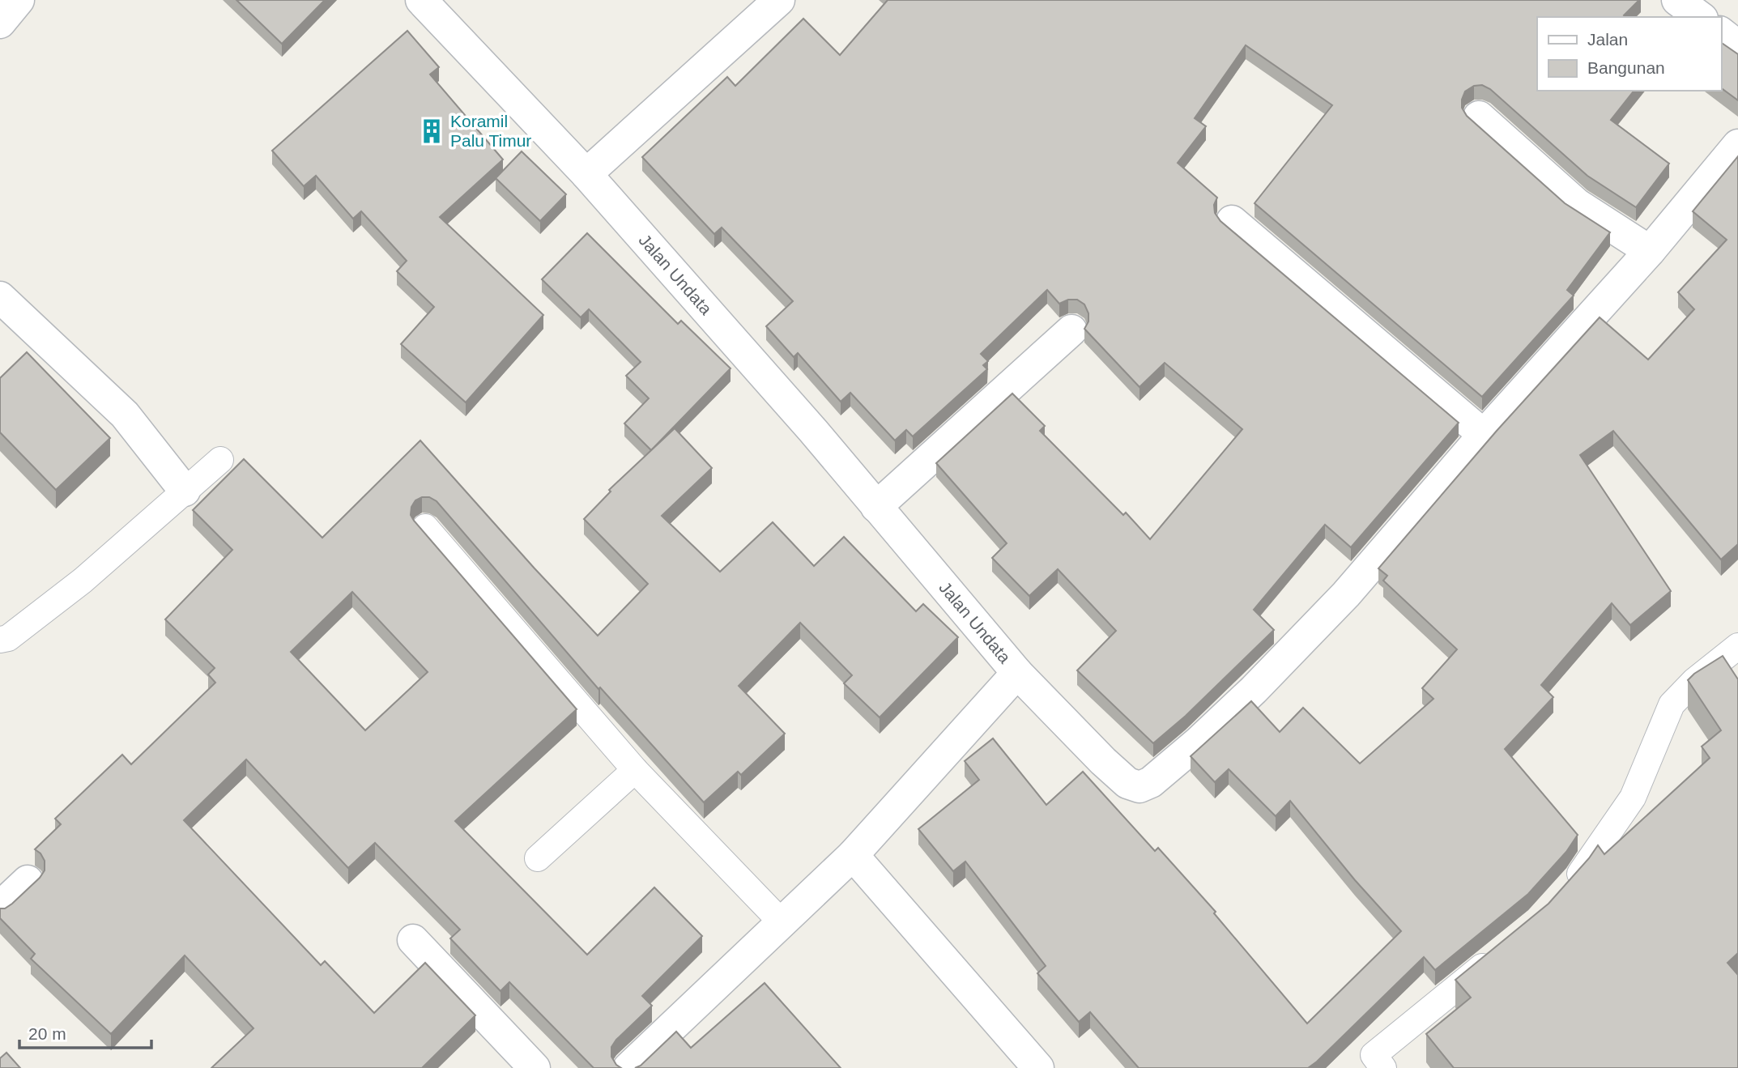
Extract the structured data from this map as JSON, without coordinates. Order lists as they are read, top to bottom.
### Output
{
  "streets": {
    "street": ["Jalan Undata"]
  },
  "places": {
    "building": ["Koramil Palu Timur"]
  },
  "legend": ["Jalan", "Bangunan"],
  "scale_bar": "20 m"
}
